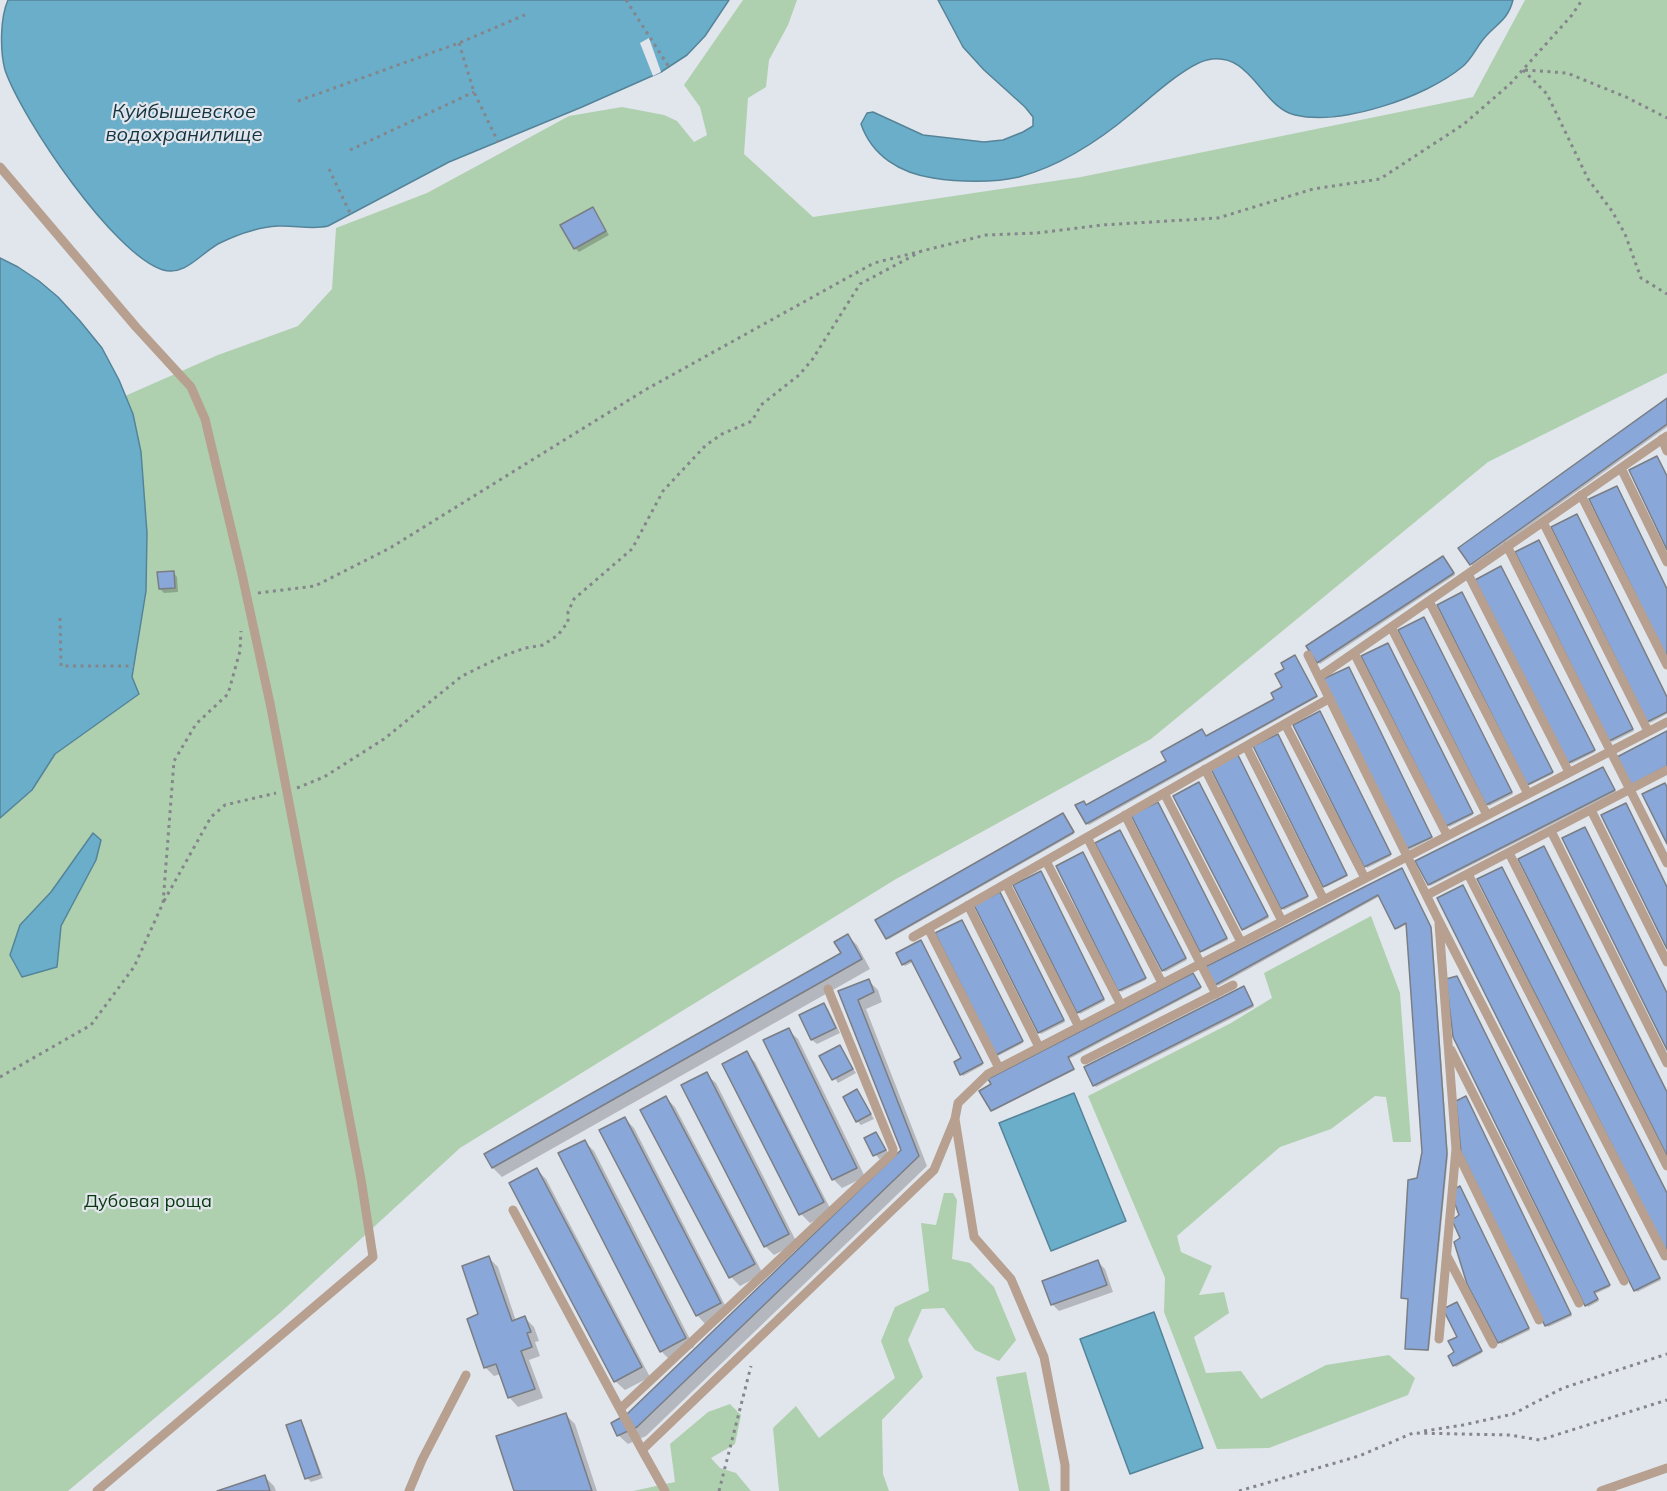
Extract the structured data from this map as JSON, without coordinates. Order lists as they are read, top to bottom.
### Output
{
  "water": ["Куйбышевское водохранилище"],
  "parks": ["Дубовая роща"]
}
